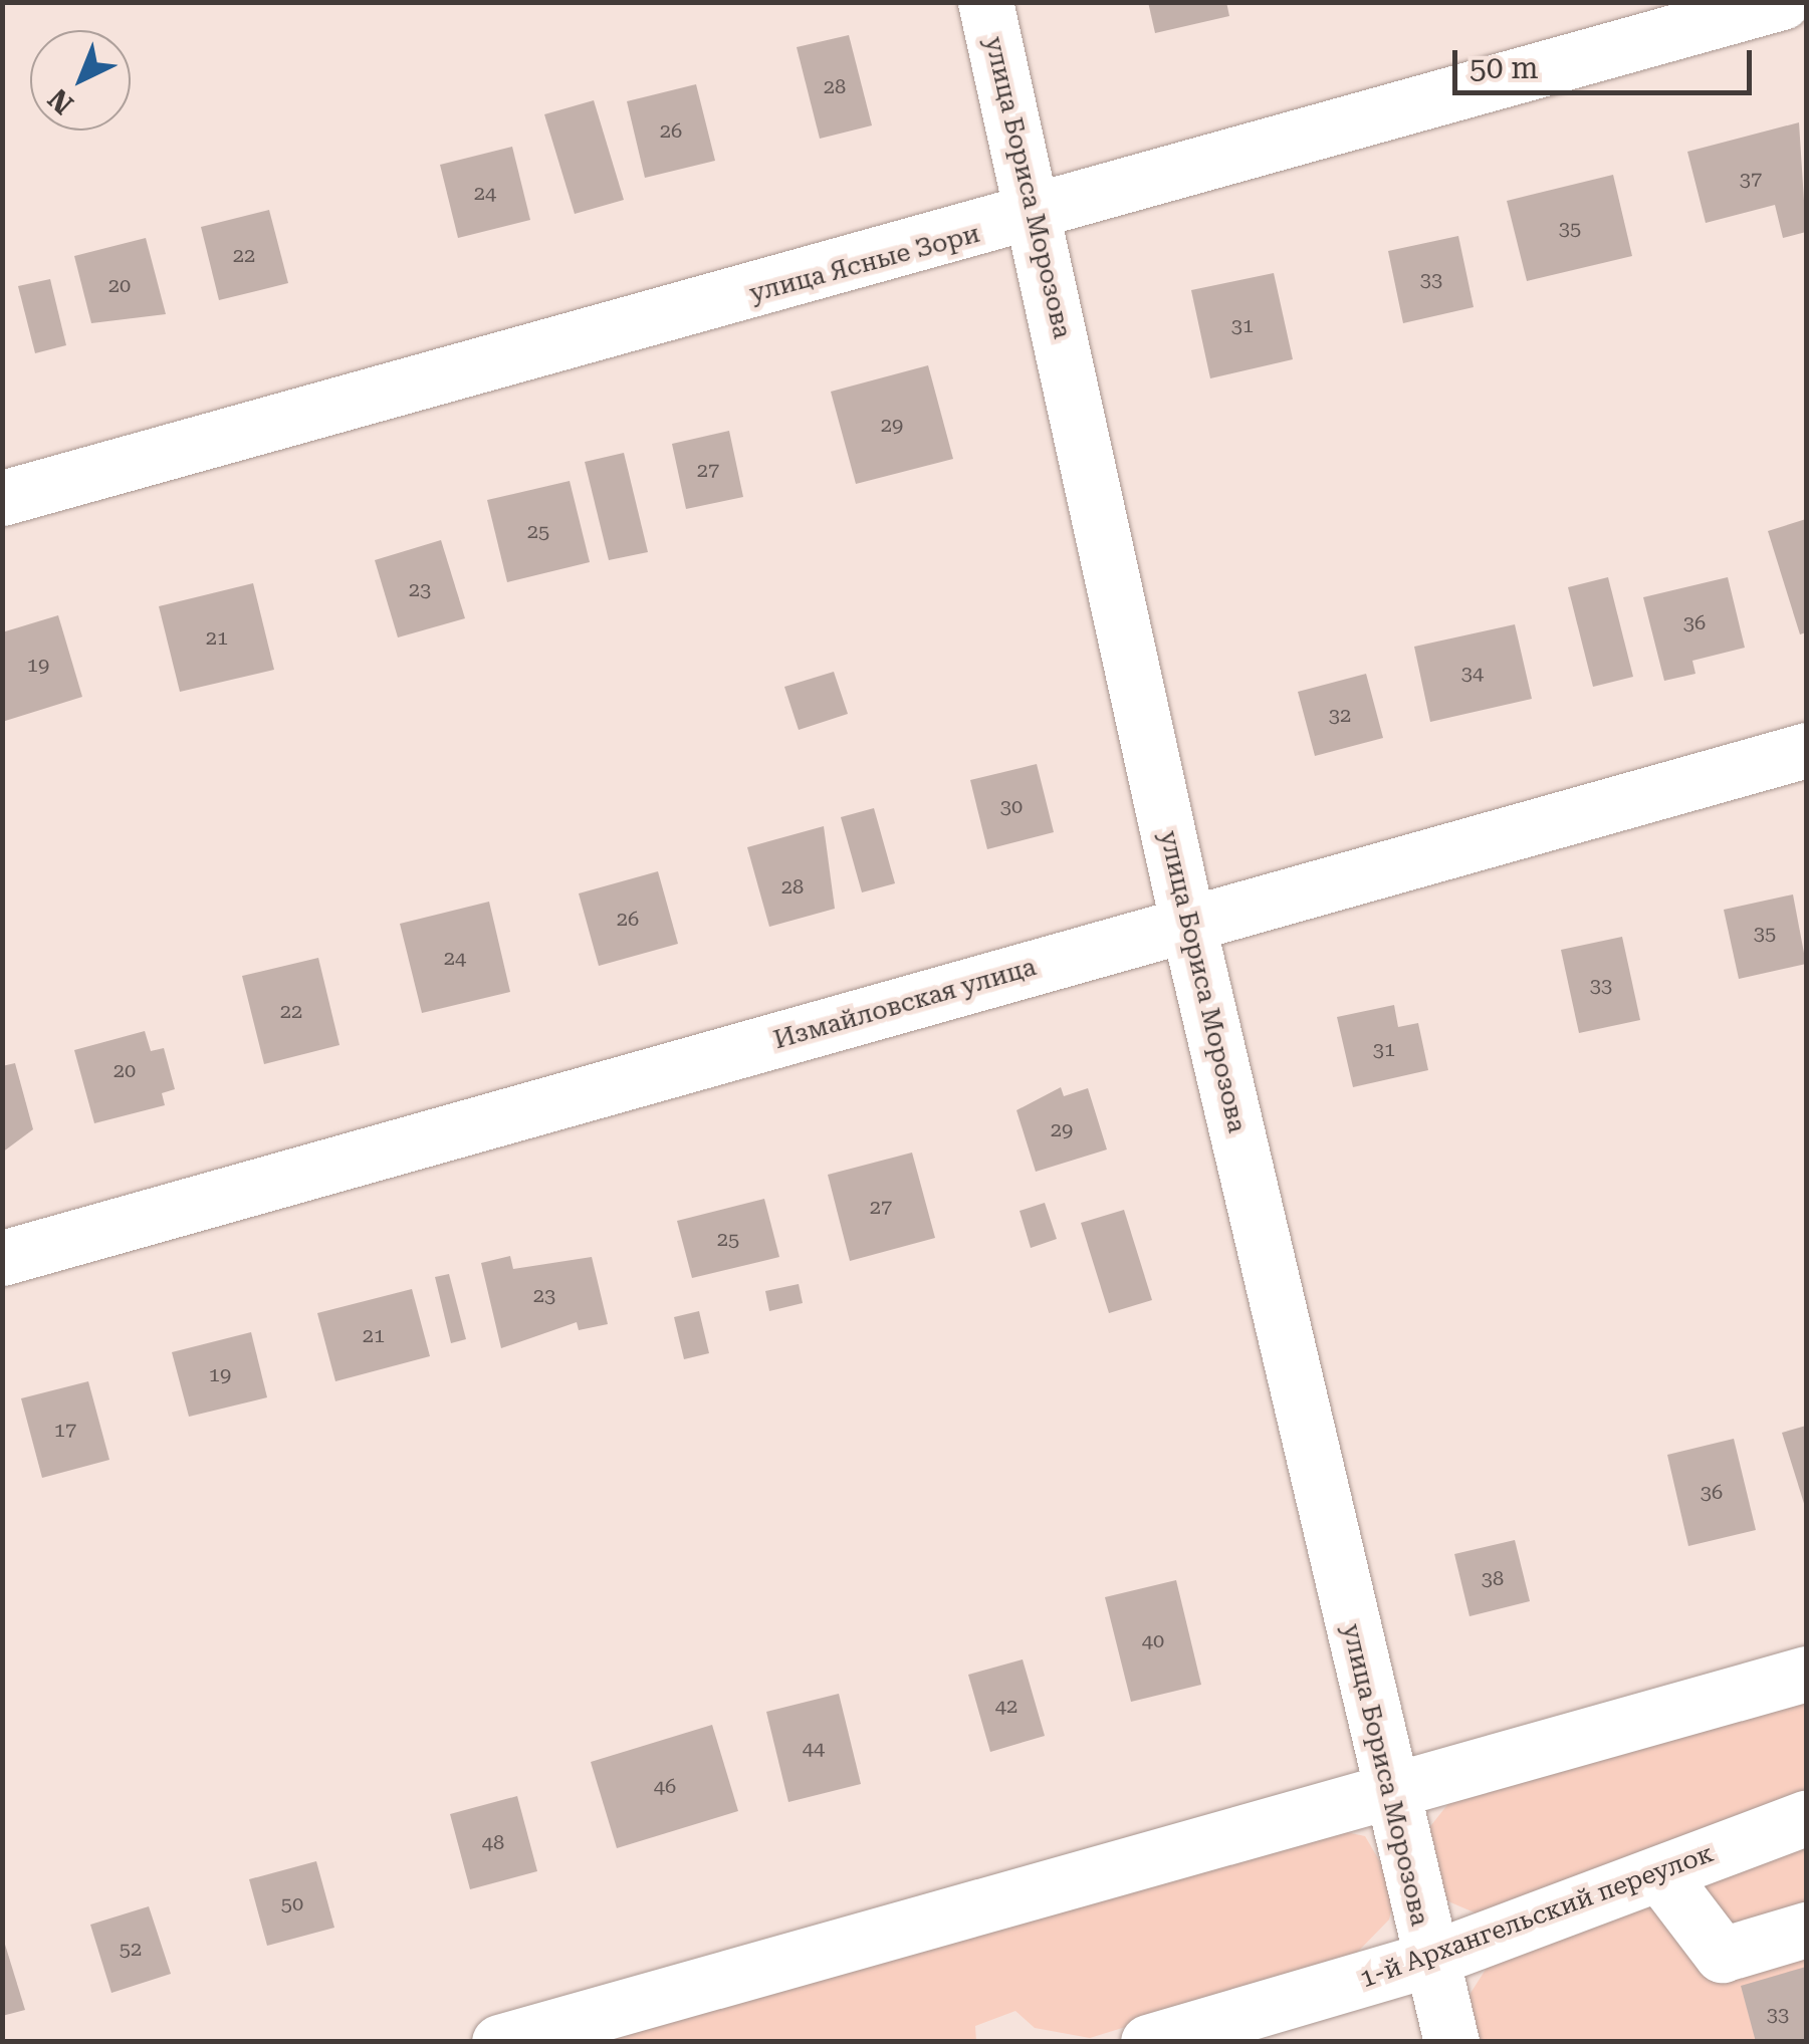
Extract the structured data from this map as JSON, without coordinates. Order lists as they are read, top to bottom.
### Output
{
  "streets": {
    "street": [
      "улица Бориса Морозова",
      "улица Ясные Зори",
      "Измайловская улица",
      "1-й Архангельский переулок"
    ]
  },
  "crossings": [
    ["улица Бориса Морозова", "улица Ясные Зори"],
    ["улица Бориса Морозова", "Измайловская улица"],
    ["улица Бориса Морозова", "1-й Архангельский переулок"]
  ],
  "house_numbers": [
    "28",
    "26",
    "37",
    "24",
    "35",
    "22",
    "33",
    "20",
    "31",
    "29",
    "27",
    "25",
    "23",
    "36",
    "21",
    "19",
    "34",
    "32",
    "30",
    "28",
    "26",
    "35",
    "24",
    "33",
    "22",
    "31",
    "20",
    "29",
    "27",
    "25",
    "23",
    "21",
    "19",
    "17",
    "36",
    "38",
    "40",
    "42",
    "44",
    "46",
    "48",
    "50",
    "52",
    "33"
  ],
  "scale_bar": "50 m",
  "north": "bottom left"
}
